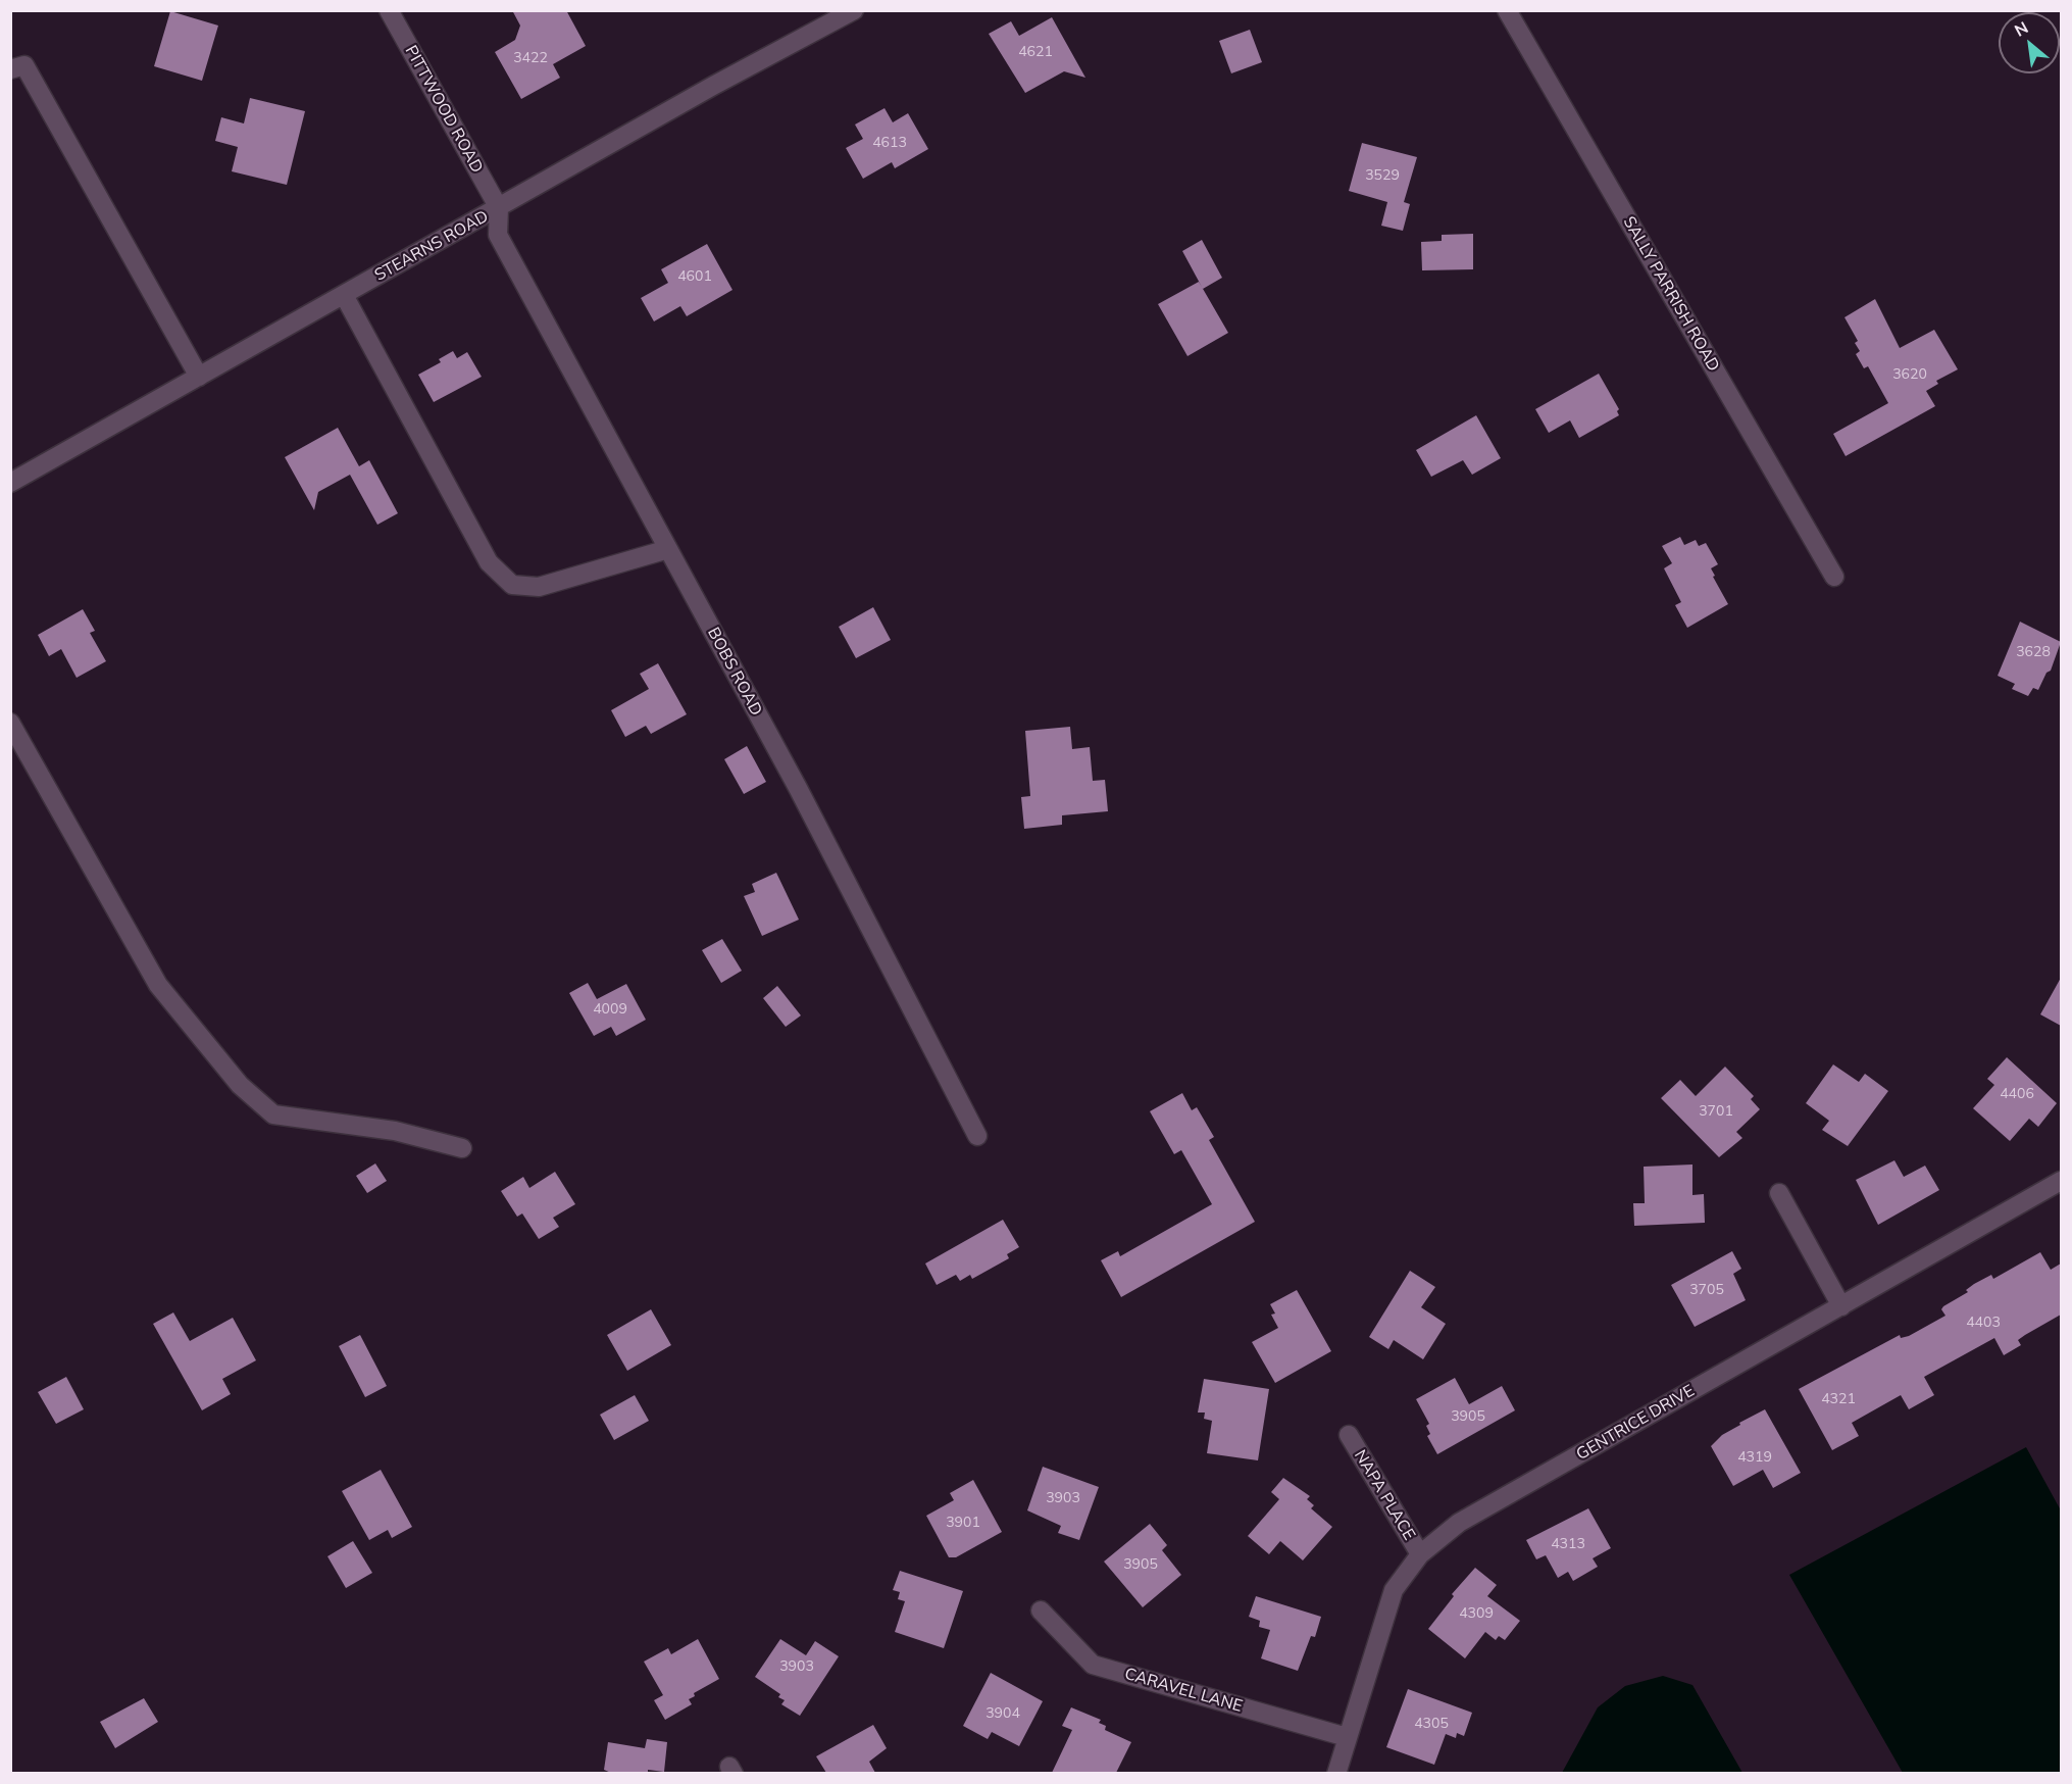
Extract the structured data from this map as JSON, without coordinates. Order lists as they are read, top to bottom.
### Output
{
  "streets": {
    "street": [
      "PITTWOOD ROAD",
      "STEARNS ROAD",
      "SALLY PARRISH ROAD",
      "BOBS ROAD",
      "GENTRICE DRIVE",
      "NAPA PLACE",
      "CARAVEL LANE"
    ]
  },
  "crossings": [
    ["PITTWOOD ROAD", "STEARNS ROAD"],
    ["PITTWOOD ROAD", "BOBS ROAD"],
    ["STEARNS ROAD", "BOBS ROAD"],
    ["GENTRICE DRIVE", "NAPA PLACE"],
    ["GENTRICE DRIVE", "CARAVEL LANE"]
  ],
  "house_numbers": [
    "4621",
    "3422",
    "4613",
    "3529",
    "4601",
    "3620",
    "3628",
    "4009",
    "4406",
    "3701",
    "3705",
    "4403",
    "4321",
    "3905",
    "4319",
    "3903",
    "3901",
    "4313",
    "3905",
    "4309",
    "3903",
    "3904",
    "4305"
  ],
  "north": "top left"
}
